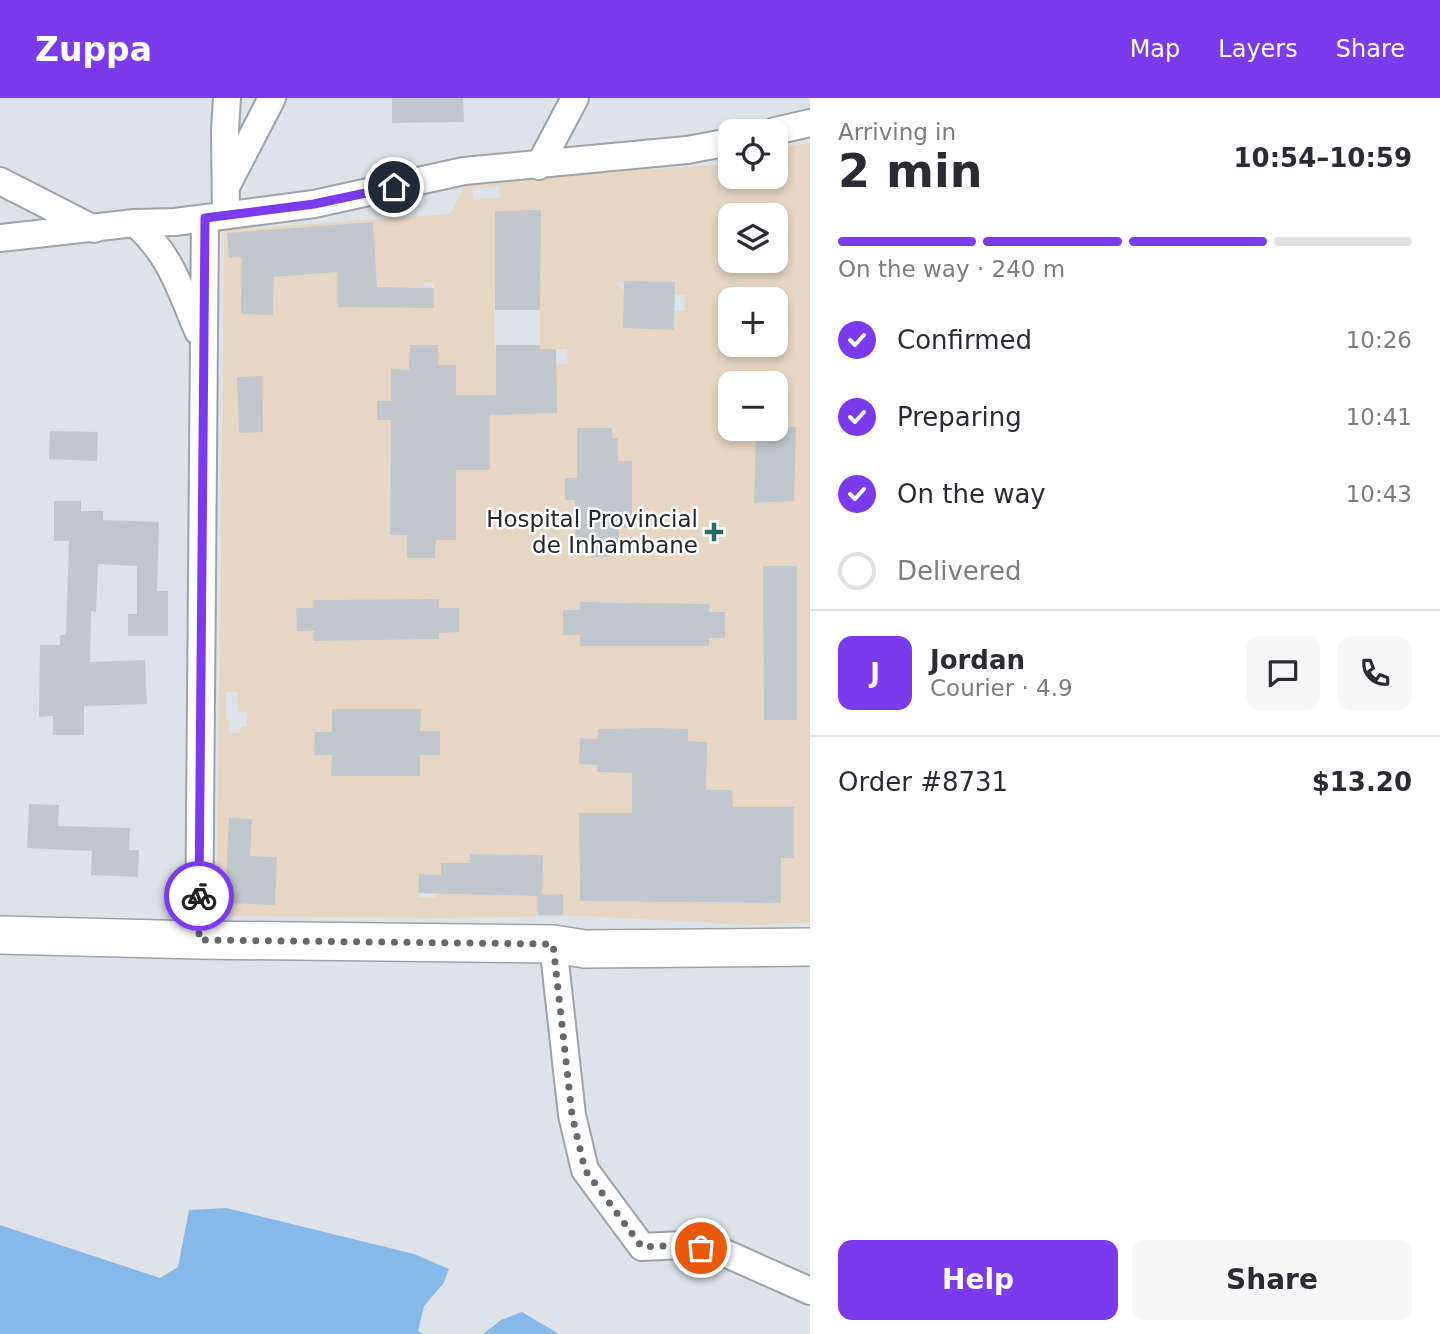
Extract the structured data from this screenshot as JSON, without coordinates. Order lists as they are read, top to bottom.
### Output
{
  "places": {
    "health": ["Hospital Provincial de Inhambane"]
  },
  "page": {
    "header": "Zuppa",
    "nav": ["Map", "Layers", "Share"],
    "heading": ["2 min", "Arriving in", "10:54–10:59"],
    "panel": [
      "Jordan",
      "Courier · 4.9",
      "Order #8731",
      "$13.20"
    ],
    "map_buttons": ["+", "−"],
    "bar": "On the way · 240 m",
    "list": [
      ["Confirmed", "10:26"],
      ["Preparing", "10:41"],
      ["On the way", "10:43"],
      "Delivered"
    ],
    "round": "J",
    "buttons": ["Help", "Share"]
  }
}
